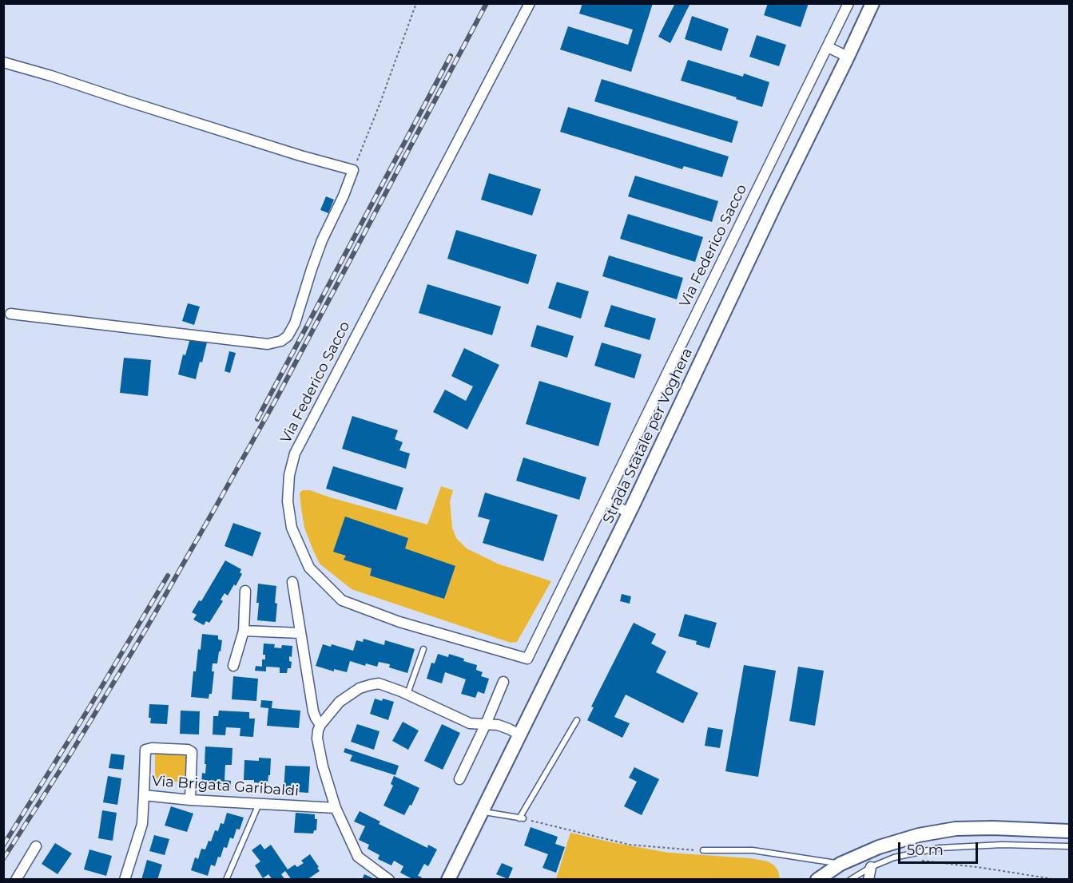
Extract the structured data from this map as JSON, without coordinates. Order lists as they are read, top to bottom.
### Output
{
  "streets": {
    "main road": ["Strada Statale per Voghera"],
    "street": ["Via Federico Sacco", "Via Brigata Garibaldi"]
  },
  "scale_bar": "50 m"
}
